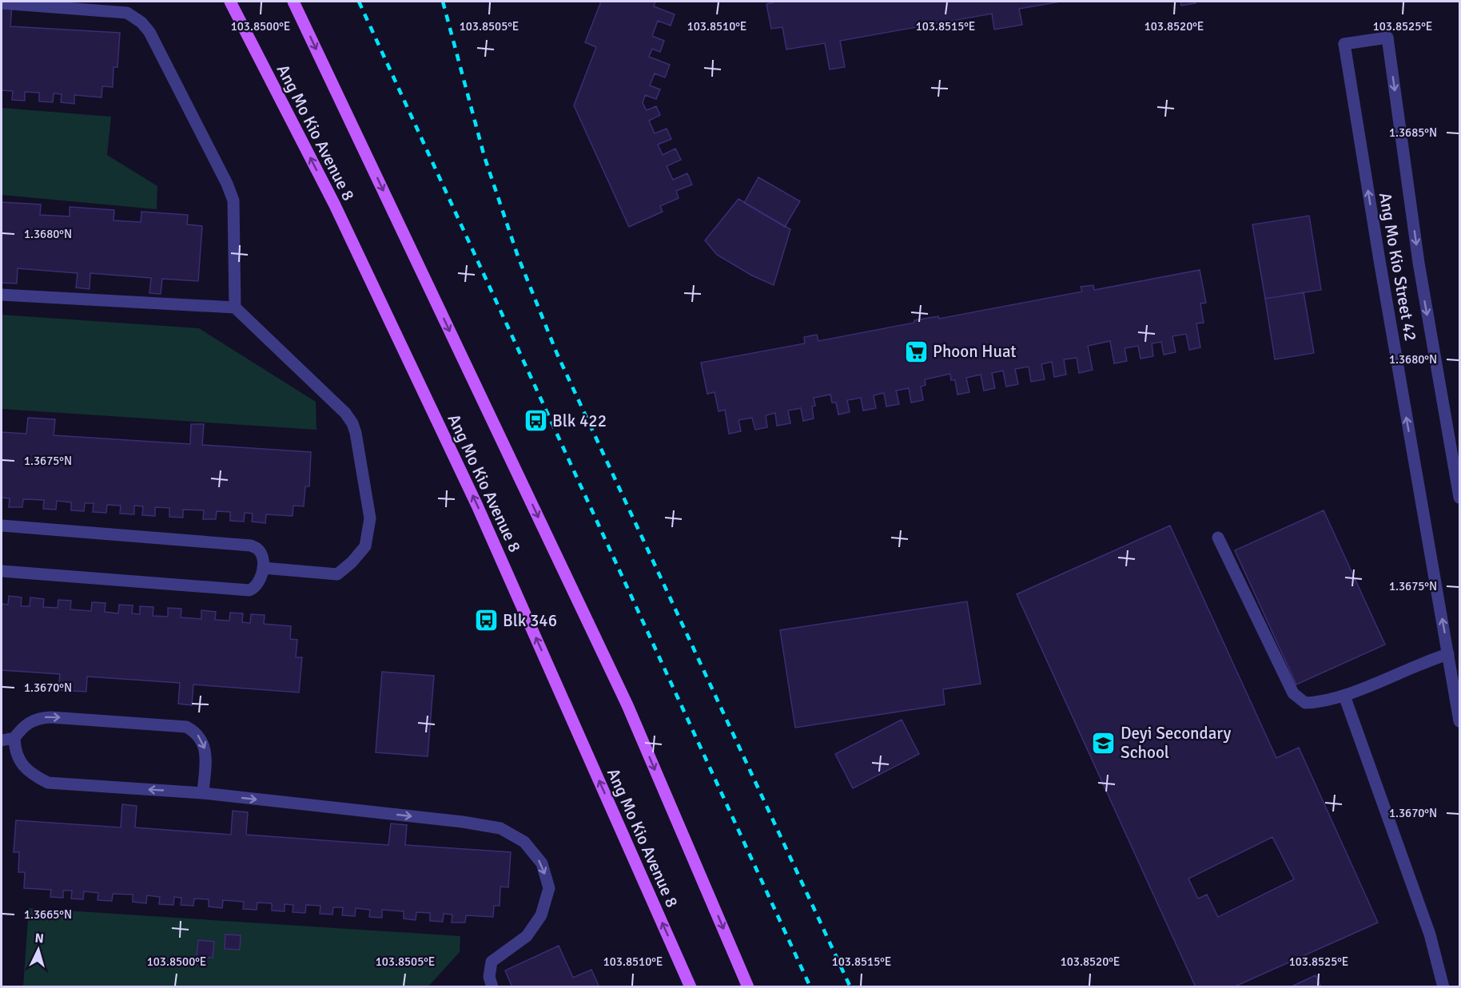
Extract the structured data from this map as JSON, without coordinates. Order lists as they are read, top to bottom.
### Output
{
  "streets": {
    "main road": ["Ang Mo Kio Avenue 8"],
    "street": ["Ang Mo Kio Street 42"]
  },
  "places": {
    "supermarket": ["Phoon Huat"],
    "bus stop": ["Blk 422", "Blk 346"],
    "school or university": ["Deyi Secondary School"]
  },
  "north": "top",
  "coordinates": [
    "103.8500°E",
    "103.8505°E",
    "103.8510°E",
    "103.8515°E",
    "103.8520°E",
    "103.8525°E",
    "1.3685°N",
    "1.3680°N",
    "1.3675°N",
    "1.3670°N",
    "1.3665°N"
  ]
}
